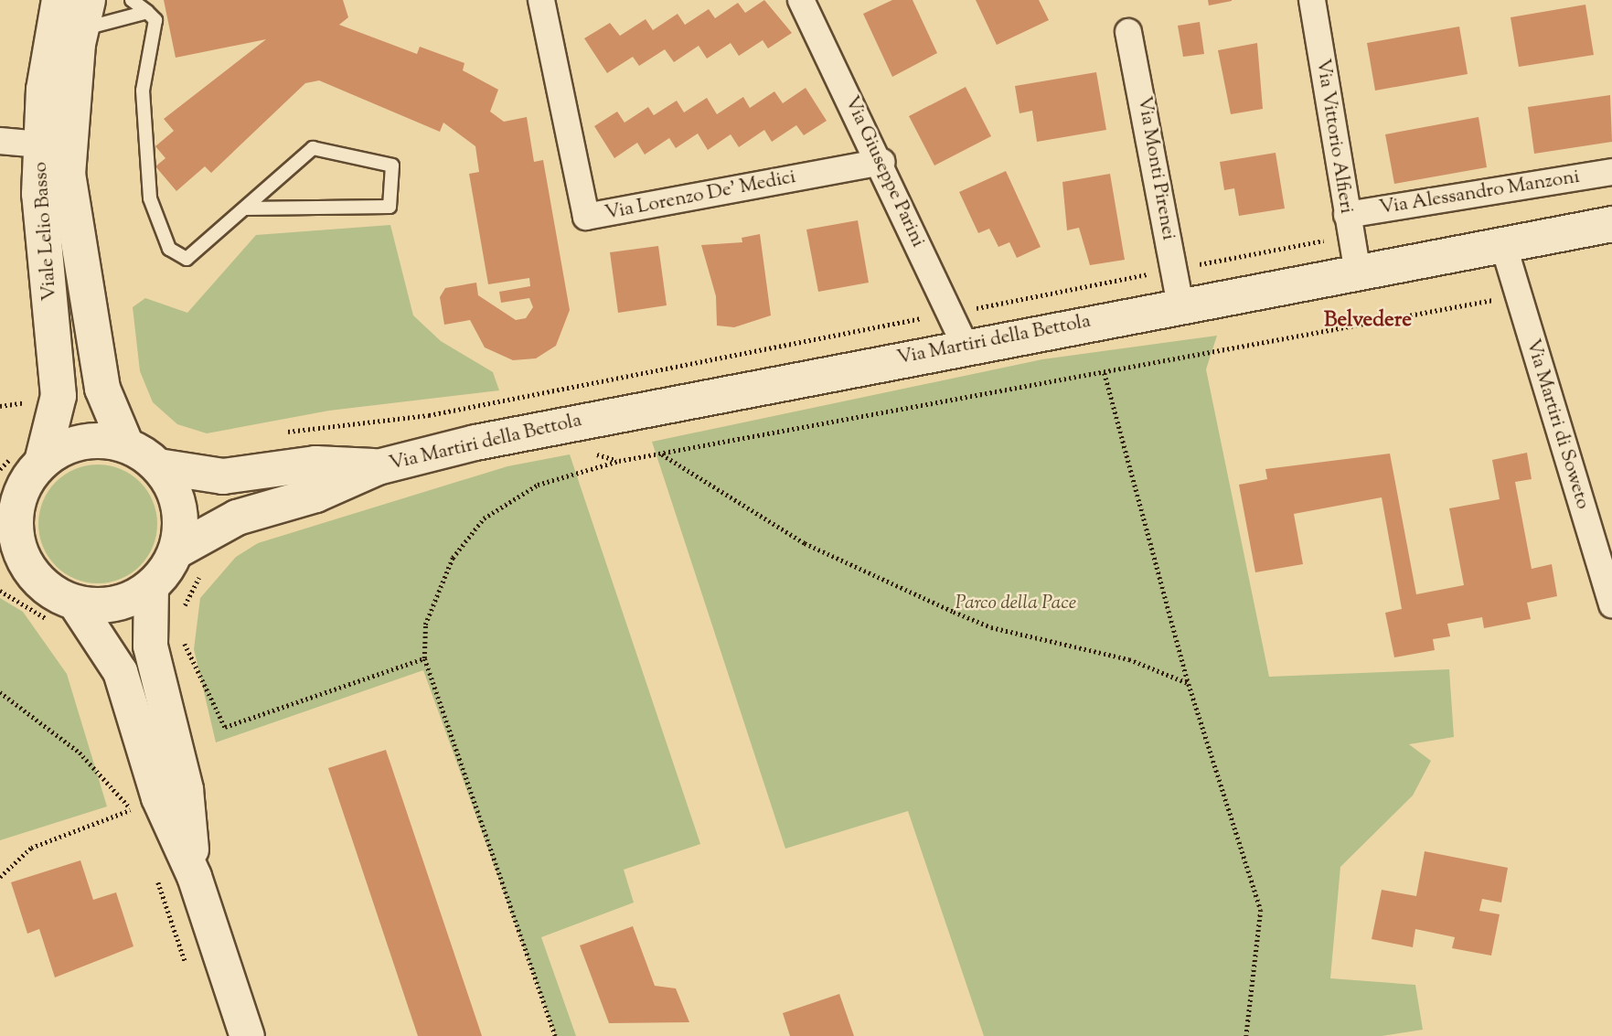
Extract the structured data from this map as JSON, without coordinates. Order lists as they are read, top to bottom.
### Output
{
  "streets": {
    "main road": ["Viale Lelio Basso", "Via Martiri della Bettola"],
    "street": [
      "Via Vittorio Alfieri",
      "Via Monti Pirenei",
      "Via Giuseppe Parini",
      "Via Alessandro Manzoni",
      "Via Lorenzo De' Medici",
      "Via Martiri di Soweto"
    ]
  },
  "crossings": [
    ["Via Vittorio Alfieri", "Via Alessandro Manzoni"],
    ["Via Vittorio Alfieri", "Via Martiri della Bettola"],
    ["Via Monti Pirenei", "Via Martiri della Bettola"],
    ["Via Giuseppe Parini", "Via Lorenzo De' Medici"],
    ["Via Giuseppe Parini", "Via Martiri della Bettola"],
    ["Viale Lelio Basso", "Via Martiri della Bettola"],
    ["Via Martiri della Bettola", "Via Martiri di Soweto"]
  ],
  "districts": ["Belvedere"],
  "parks": ["Parco della Pace"]
}
